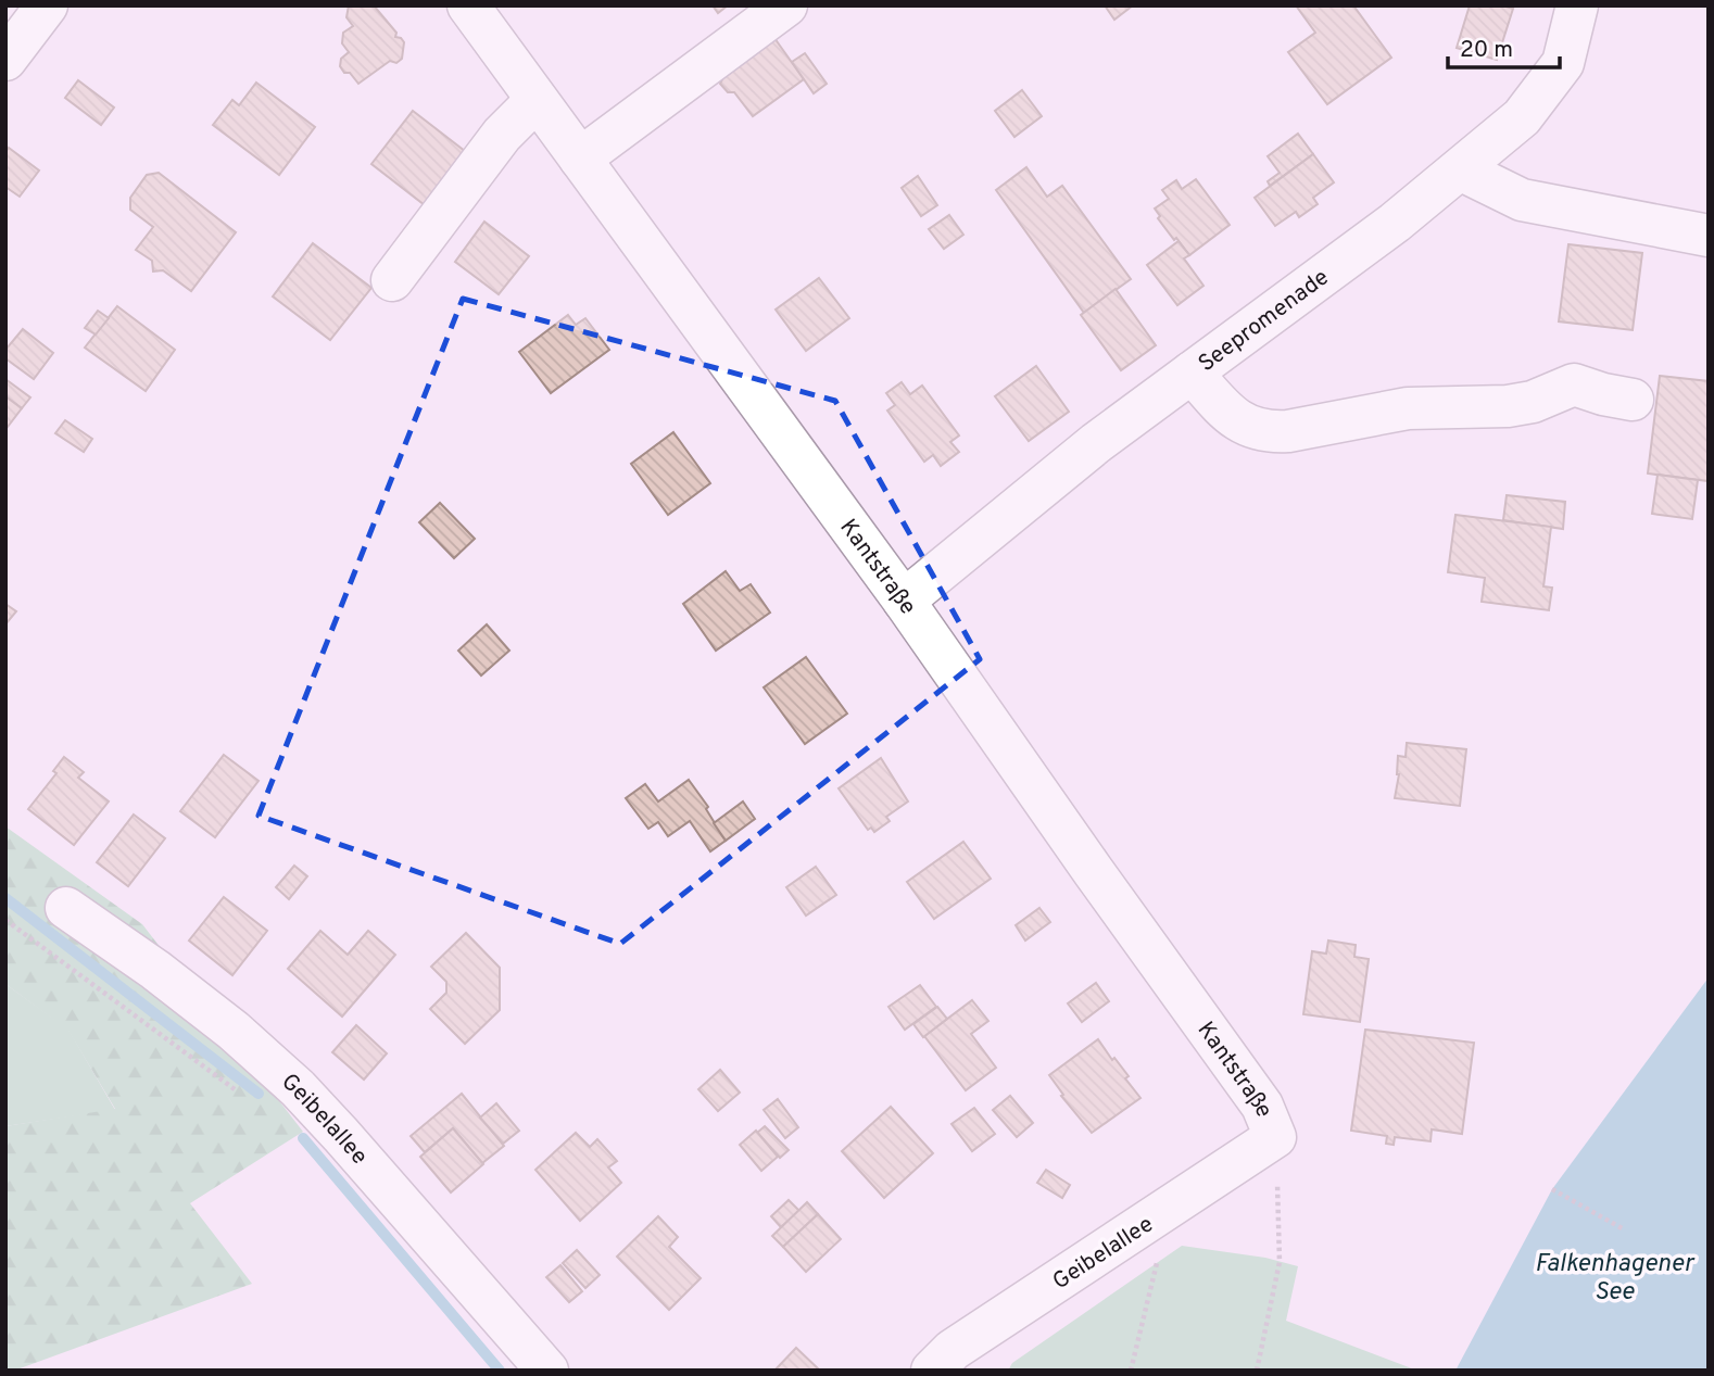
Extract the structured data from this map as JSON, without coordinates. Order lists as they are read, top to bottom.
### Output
{
  "streets": {
    "street": ["Seepromenade", "Kantstraße", "Geibelallee"]
  },
  "crossings": [
    ["Seepromenade", "Kantstraße"],
    ["Kantstraße", "Geibelallee"]
  ],
  "water": ["Falkenhagener See"],
  "scale_bar": "20 m"
}
